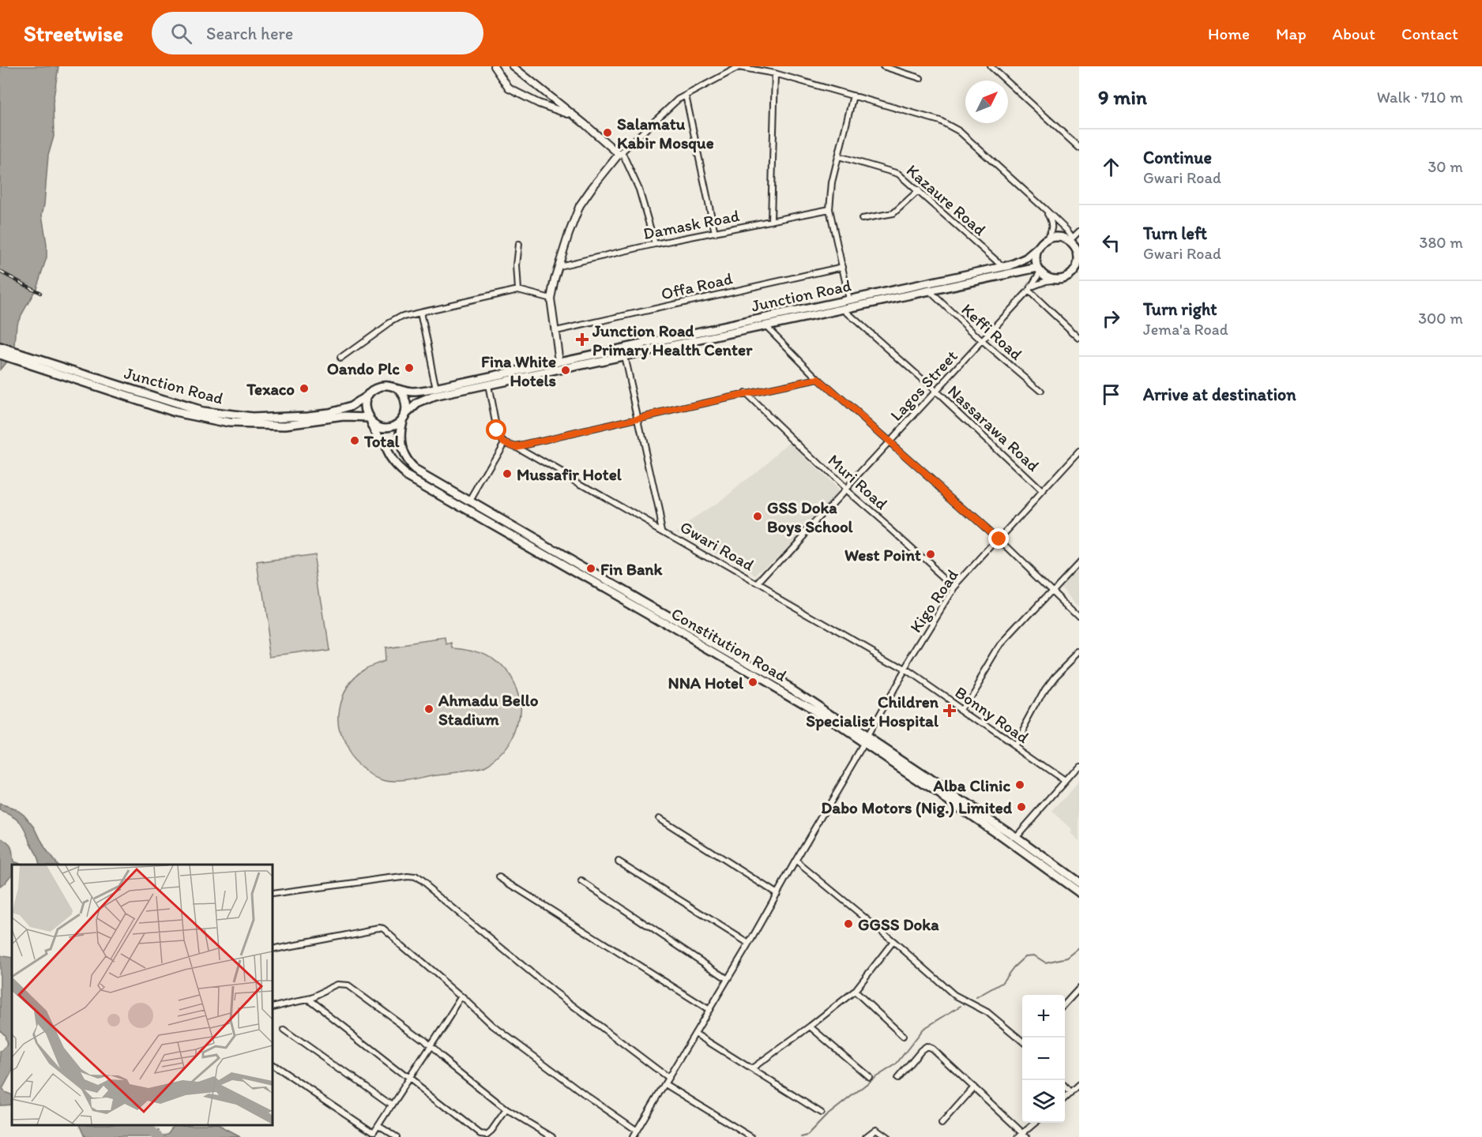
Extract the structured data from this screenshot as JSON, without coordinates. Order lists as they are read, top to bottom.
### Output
{
  "streets": {
    "main road": ["Junction Road", "Constitution Road"],
    "street": [
      "Kazaure Road",
      "Damask Road",
      "Offa Road",
      "Keffi Road",
      "Lagos Street",
      "Nassarawa Road",
      "Muri Road",
      "Gwari Road",
      "Kigo Road",
      "Bonny Road"
    ]
  },
  "crossings": [
    ["Kazaure Road", "Junction Road"],
    ["Junction Road", "Keffi Road"],
    ["Junction Road", "Lagos Street"],
    ["Junction Road", "Nassarawa Road"],
    ["Junction Road", "Constitution Road"],
    ["Keffi Road", "Lagos Street"],
    ["Lagos Street", "Nassarawa Road"],
    ["Lagos Street", "Muri Road"],
    ["Lagos Street", "Gwari Road"],
    ["Nassarawa Road", "Kigo Road"],
    ["Muri Road", "Kigo Road"],
    ["Gwari Road", "Kigo Road"],
    ["Gwari Road", "Bonny Road"],
    ["Kigo Road", "Constitution Road"],
    ["Kigo Road", "Bonny Road"]
  ],
  "places": {
    "other": [
      "Salamatu Kabir Mosque",
      "Oando Plc",
      "Fina White Hotels",
      "Texaco",
      "Total",
      "Mussafir Hotel",
      "GSS Doka Boys School",
      "West Point",
      "Fin Bank",
      "NNA Hotel",
      "Ahmadu Bello Stadium",
      "Alba Clinic",
      "Dabo Motors (Nig.) Limited",
      "GGSS Doka"
    ],
    "health": ["Junction Road Primary Health Center", "Children Specialist Hospital"]
  },
  "north": "top right",
  "page": {
    "header": "Streetwise",
    "search": "Search here",
    "nav": [
      "Home",
      "Map",
      "About",
      "Contact"
    ],
    "heading": ["9 min", "Walk · 710 m"],
    "list": [
      ["Continue", "Gwari Road", "30 m"],
      ["Turn left", "Gwari Road", "380 m"],
      ["Turn right", "Jema'a Road", "300 m"],
      "Arrive at destination"
    ],
    "map_buttons": ["+", "−"]
  }
}
